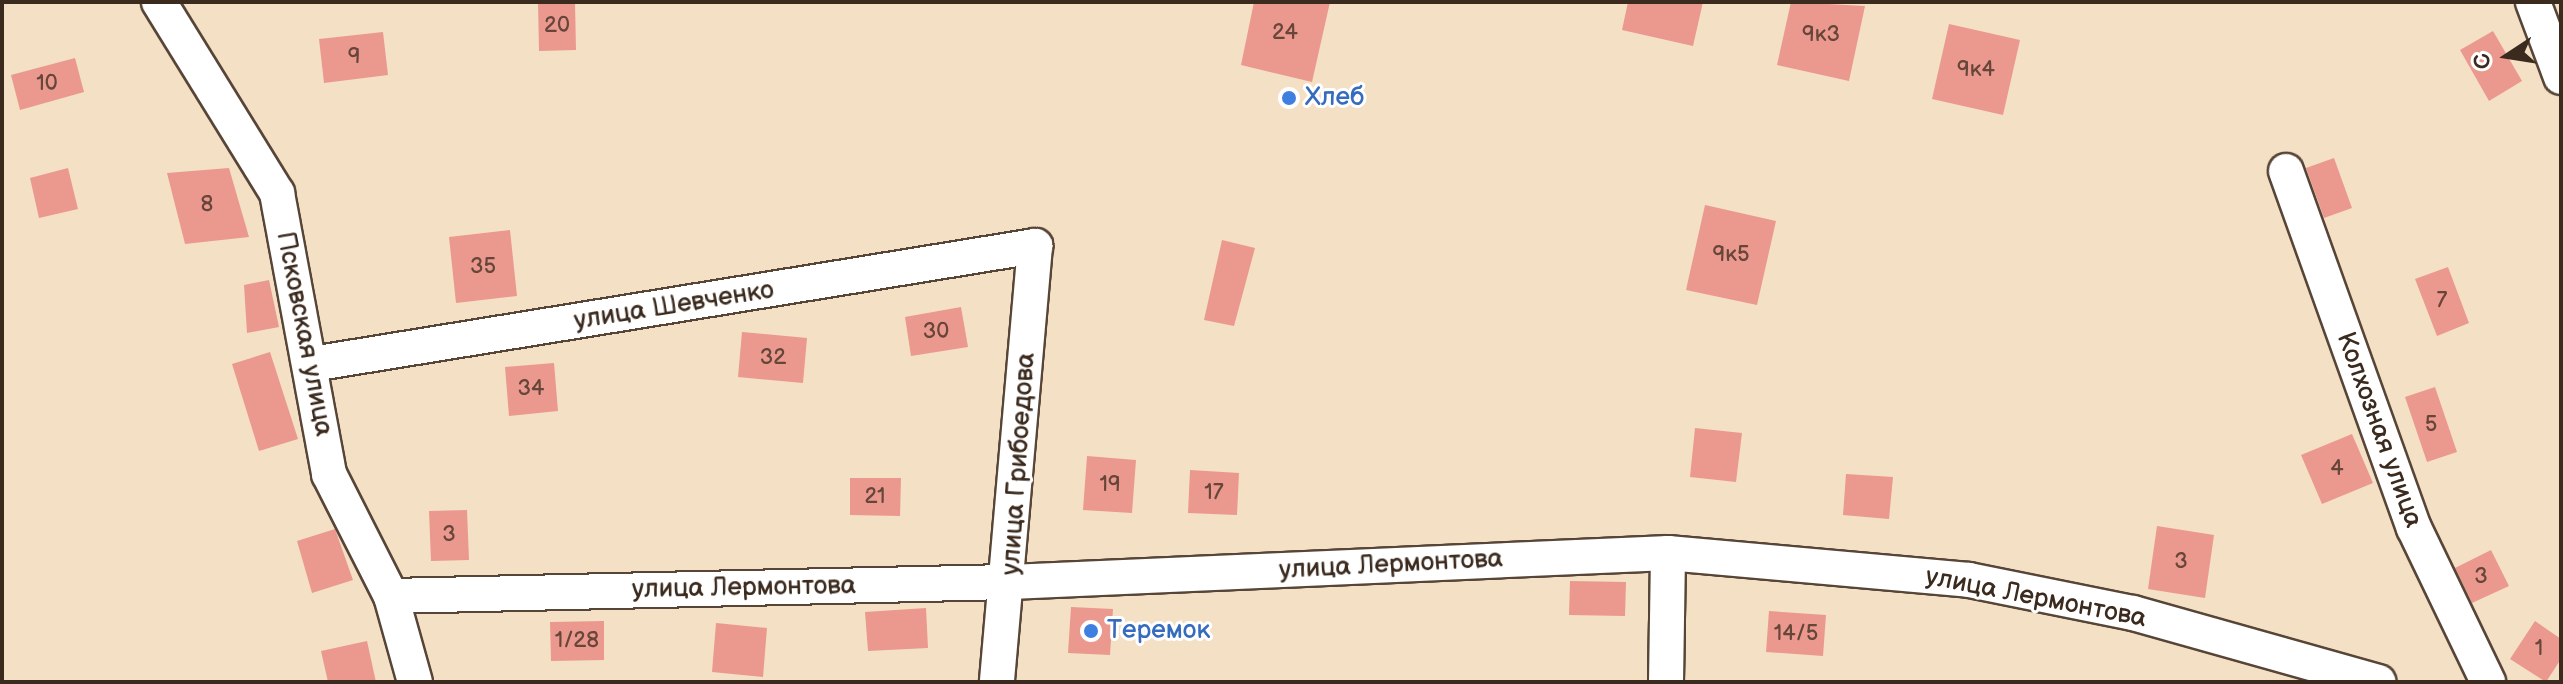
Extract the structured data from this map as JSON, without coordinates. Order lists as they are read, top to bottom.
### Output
{
  "streets": {
    "street": [
      "улица Шевченко",
      "Псковская улица",
      "Колхозная улица",
      "улица Грибоедова",
      "улица Лермонтова"
    ]
  },
  "crossings": [
    ["улица Шевченко", "Псковская улица"],
    ["улица Шевченко", "улица Грибоедова"],
    ["Псковская улица", "улица Лермонтова"],
    ["улица Грибоедова", "улица Лермонтова"]
  ],
  "places": ["Хлеб", "Теремок"],
  "house_numbers": [
    "20",
    "24",
    "9к3",
    "9",
    "9к4",
    "10",
    "8",
    "9к5",
    "35",
    "7",
    "30",
    "32",
    "34",
    "5",
    "4",
    "19",
    "17",
    "21",
    "3",
    "3",
    "3",
    "14/5",
    "1/28",
    "1"
  ],
  "north": "left"
}
